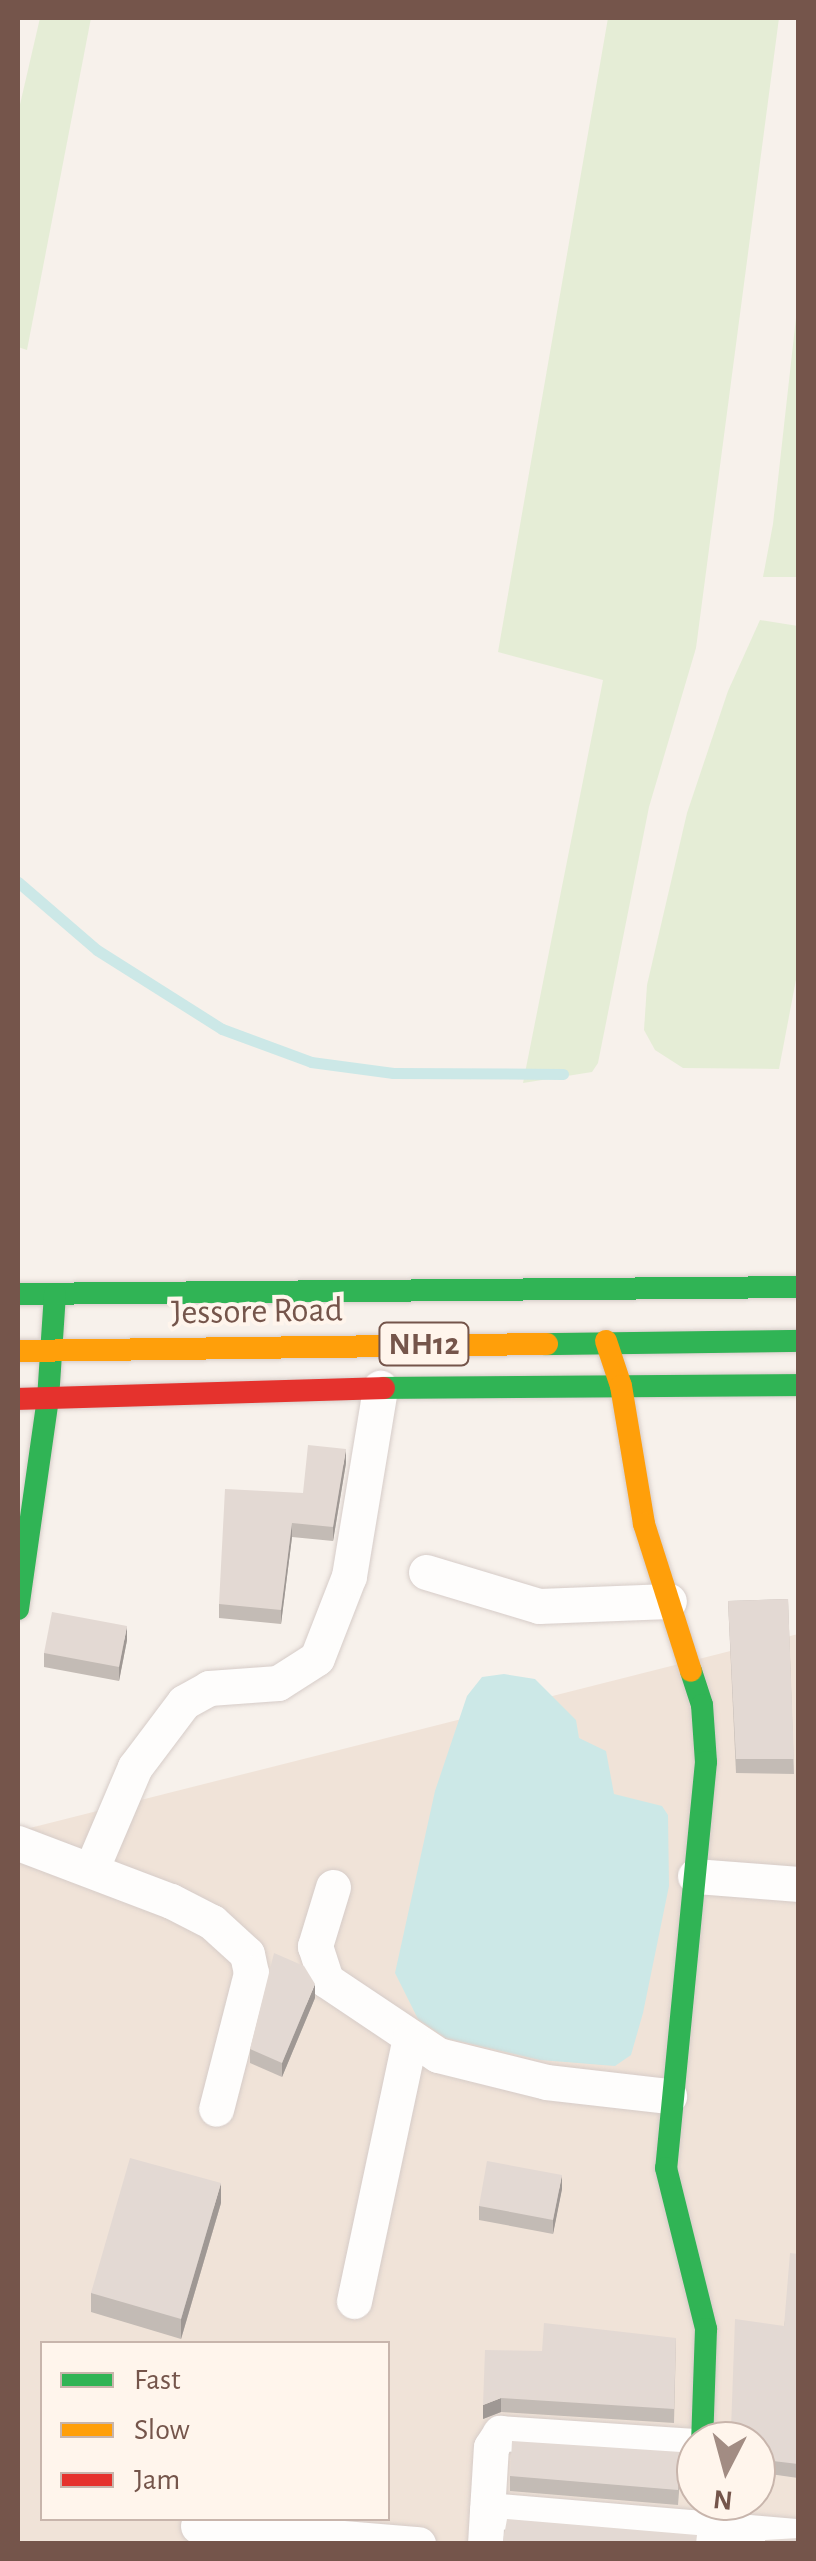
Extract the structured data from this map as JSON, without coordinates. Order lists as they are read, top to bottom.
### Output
{
  "streets": {
    "main road": ["Jessore Road", "NH12"]
  },
  "legend": ["Fast", "Slow", "Jam"],
  "north": "bottom"
}
